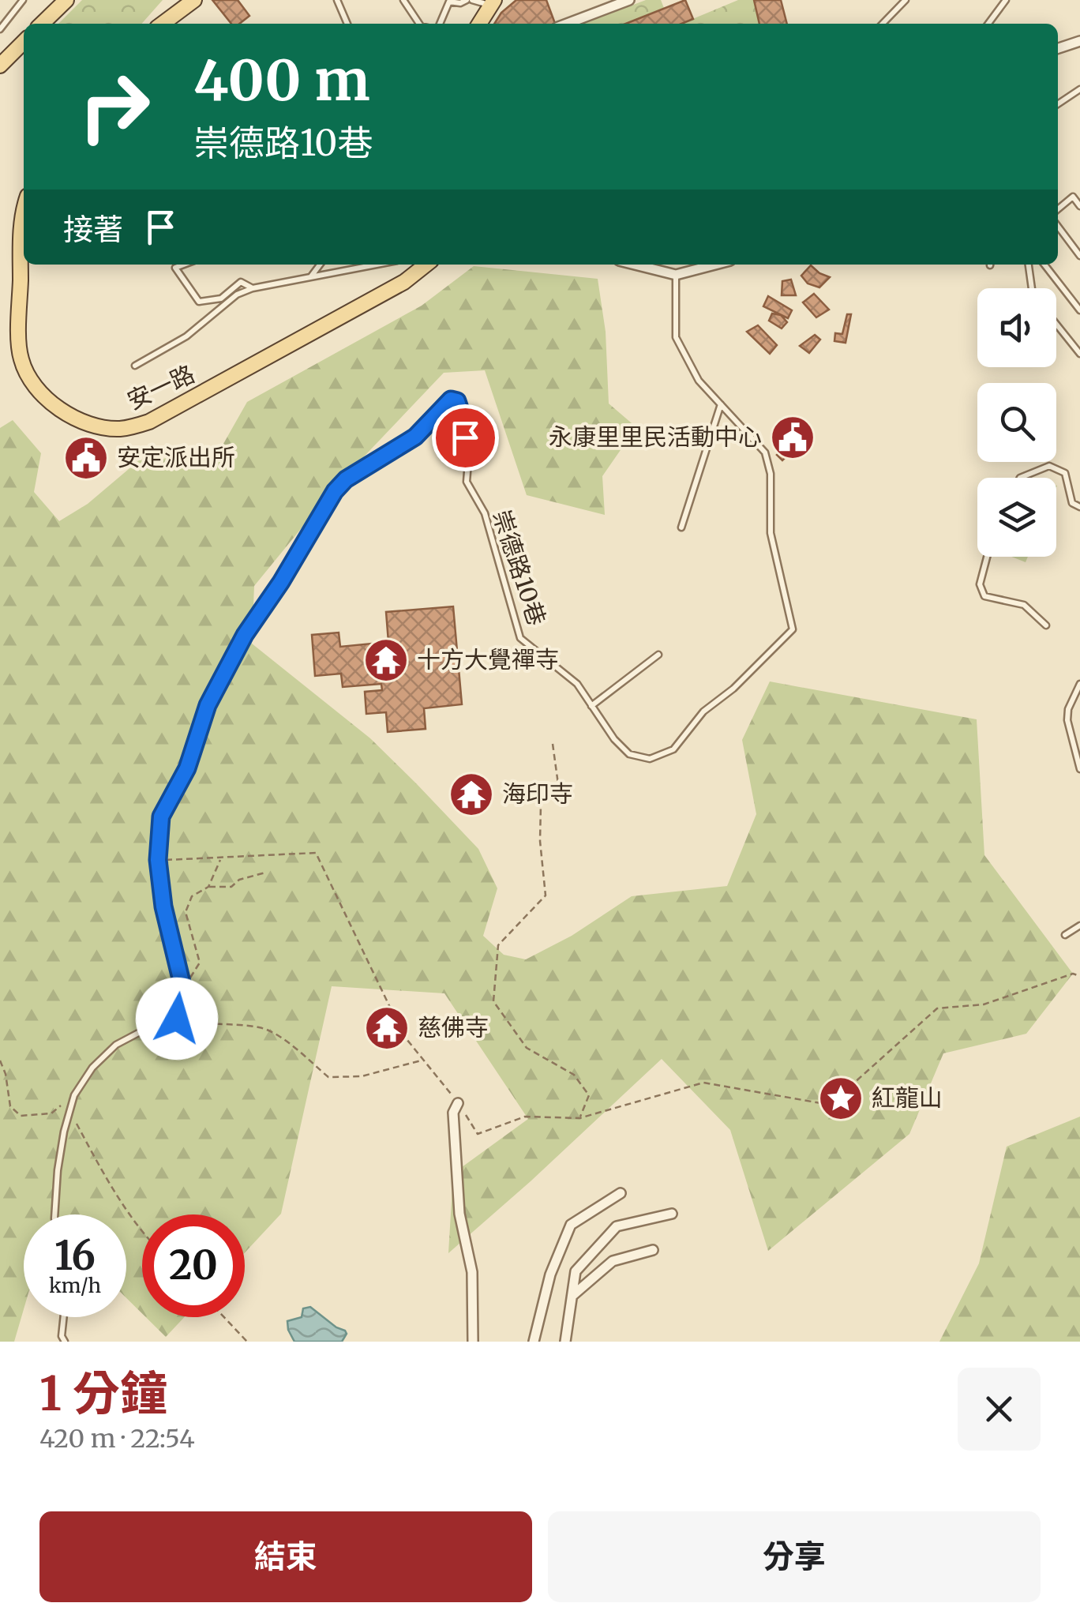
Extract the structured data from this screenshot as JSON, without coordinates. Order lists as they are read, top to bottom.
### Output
{
  "streets": {
    "main road": ["安一路"],
    "lane": ["崇德路10巷"]
  },
  "places": {
    "public building": ["永康里里民活動中心", "安定派出所"],
    "temple": ["十方大覺禪寺", "海印寺", "慈佛寺"],
    "place": ["紅龍山"]
  },
  "page": {
    "turn": ["400 m", "崇德路10巷"],
    "then": "接著",
    "speed": "16 km/h",
    "limit": "20",
    "heading": ["1 分鐘", "420 m · 22:54"],
    "buttons": ["結束", "分享"]
  }
}
